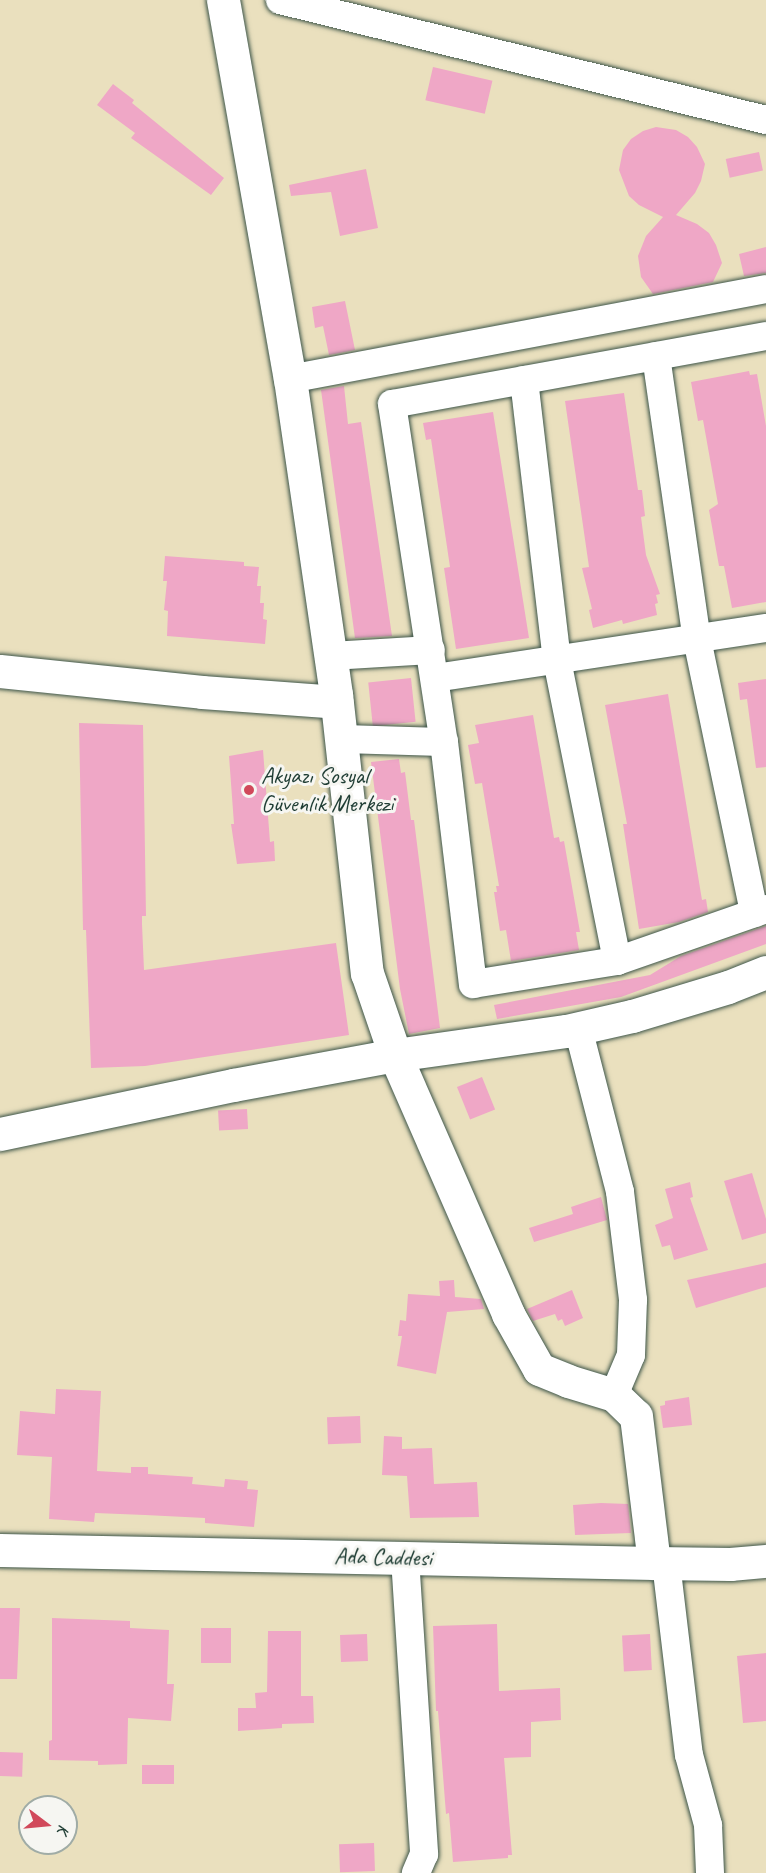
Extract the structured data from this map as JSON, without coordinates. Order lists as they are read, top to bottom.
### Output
{
  "streets": {
    "main road": ["Ada Caddesi"]
  },
  "places": ["Akyazı Sosyal Güvenlik Merkezi"],
  "north": "right"
}
